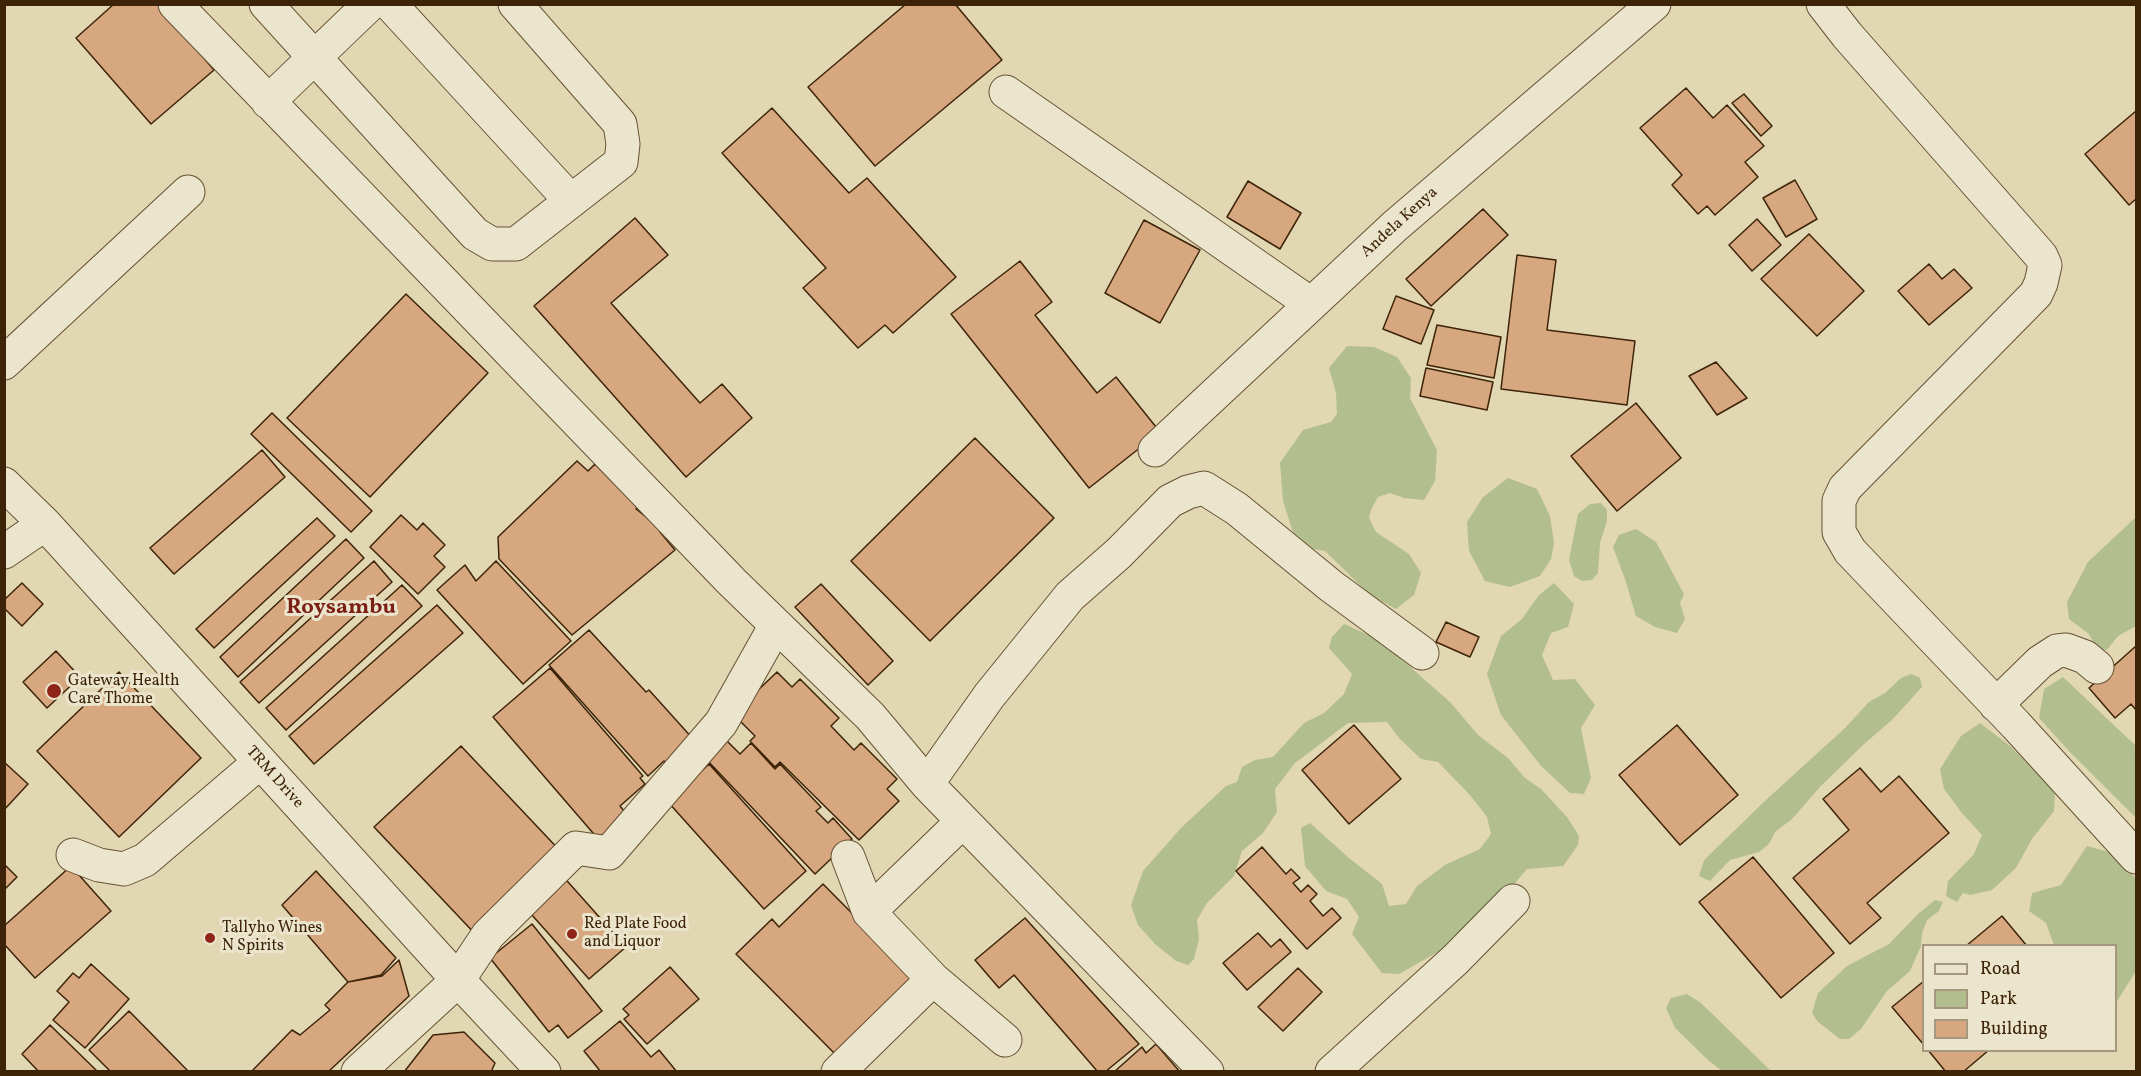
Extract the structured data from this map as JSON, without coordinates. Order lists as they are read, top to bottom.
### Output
{
  "streets": {
    "street": ["Andela Kenya", "TRM Drive"]
  },
  "districts": ["Roysambu"],
  "places": ["Gateway Health Care Thome", "Red Plate Food and Liquor", "Tallyho Wines N Spirits"],
  "legend": ["Road", "Park", "Building"]
}
